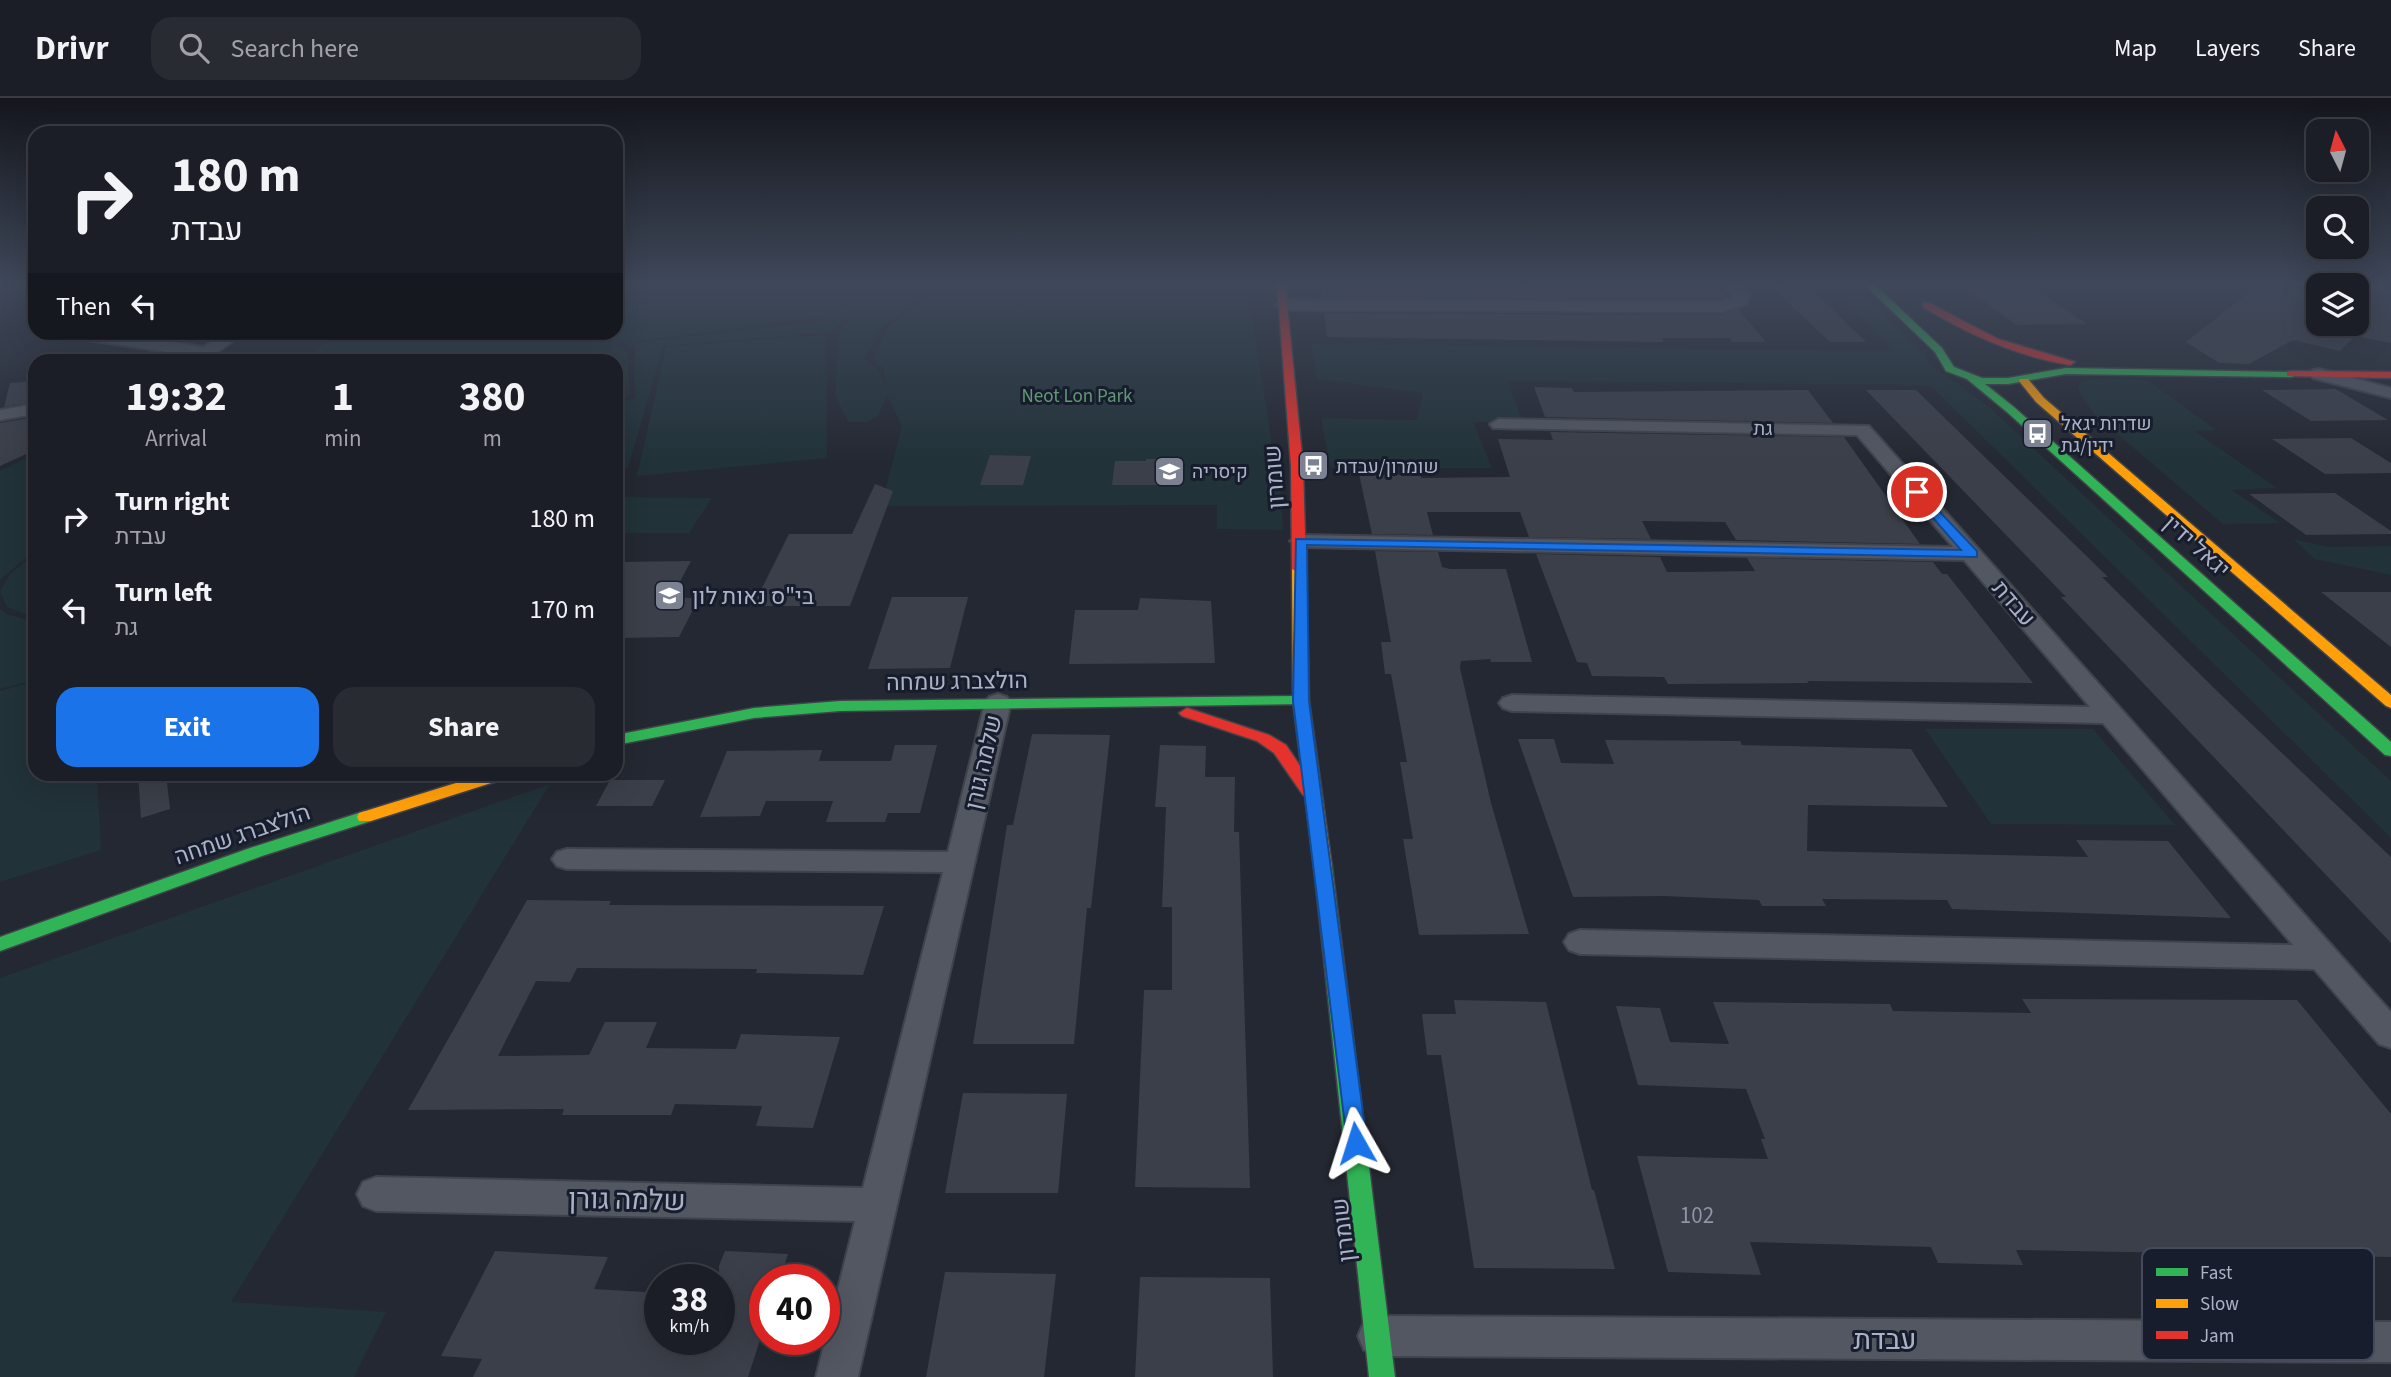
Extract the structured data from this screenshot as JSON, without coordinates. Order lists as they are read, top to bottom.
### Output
{
  "streets": {
    "street": [
      "גת",
      "שומרון",
      "יגאל ידין",
      "עבדת",
      "הולצברג שמחה",
      "שלמה גורן"
    ]
  },
  "crossings": [
    ["גת", "עבדת"],
    ["שומרון", "עבדת"],
    ["שומרון", "הולצברג שמחה"],
    ["הולצברג שמחה", "שלמה גורן"]
  ],
  "parks": ["Neot Lon Park"],
  "places": {
    "bus stop": ["שדרות יגאל ידין/גת", "שומרון/עבדת"],
    "school or university": ["קיסריה", "בי\"ס נאות לון"]
  },
  "house_numbers": ["102"],
  "legend": ["Fast", "Slow", "Jam"],
  "north": "top",
  "page": {
    "header": "Drivr",
    "search": "Search here",
    "nav": ["Map", "Layers", "Share"],
    "turn": ["180 m", "עבדת"],
    "then": "Then",
    "eta": [
      "19:32",
      "Arrival",
      "1",
      "min",
      "380",
      "m"
    ],
    "list": [
      {
        "name": "Turn right",
        "note": "עבדת",
        "value": "180 m"
      },
      {
        "name": "Turn left",
        "note": "גת",
        "value": "170 m"
      }
    ],
    "buttons": ["Exit", "Share"],
    "speed": "38 km/h",
    "limit": "40"
  }
}
